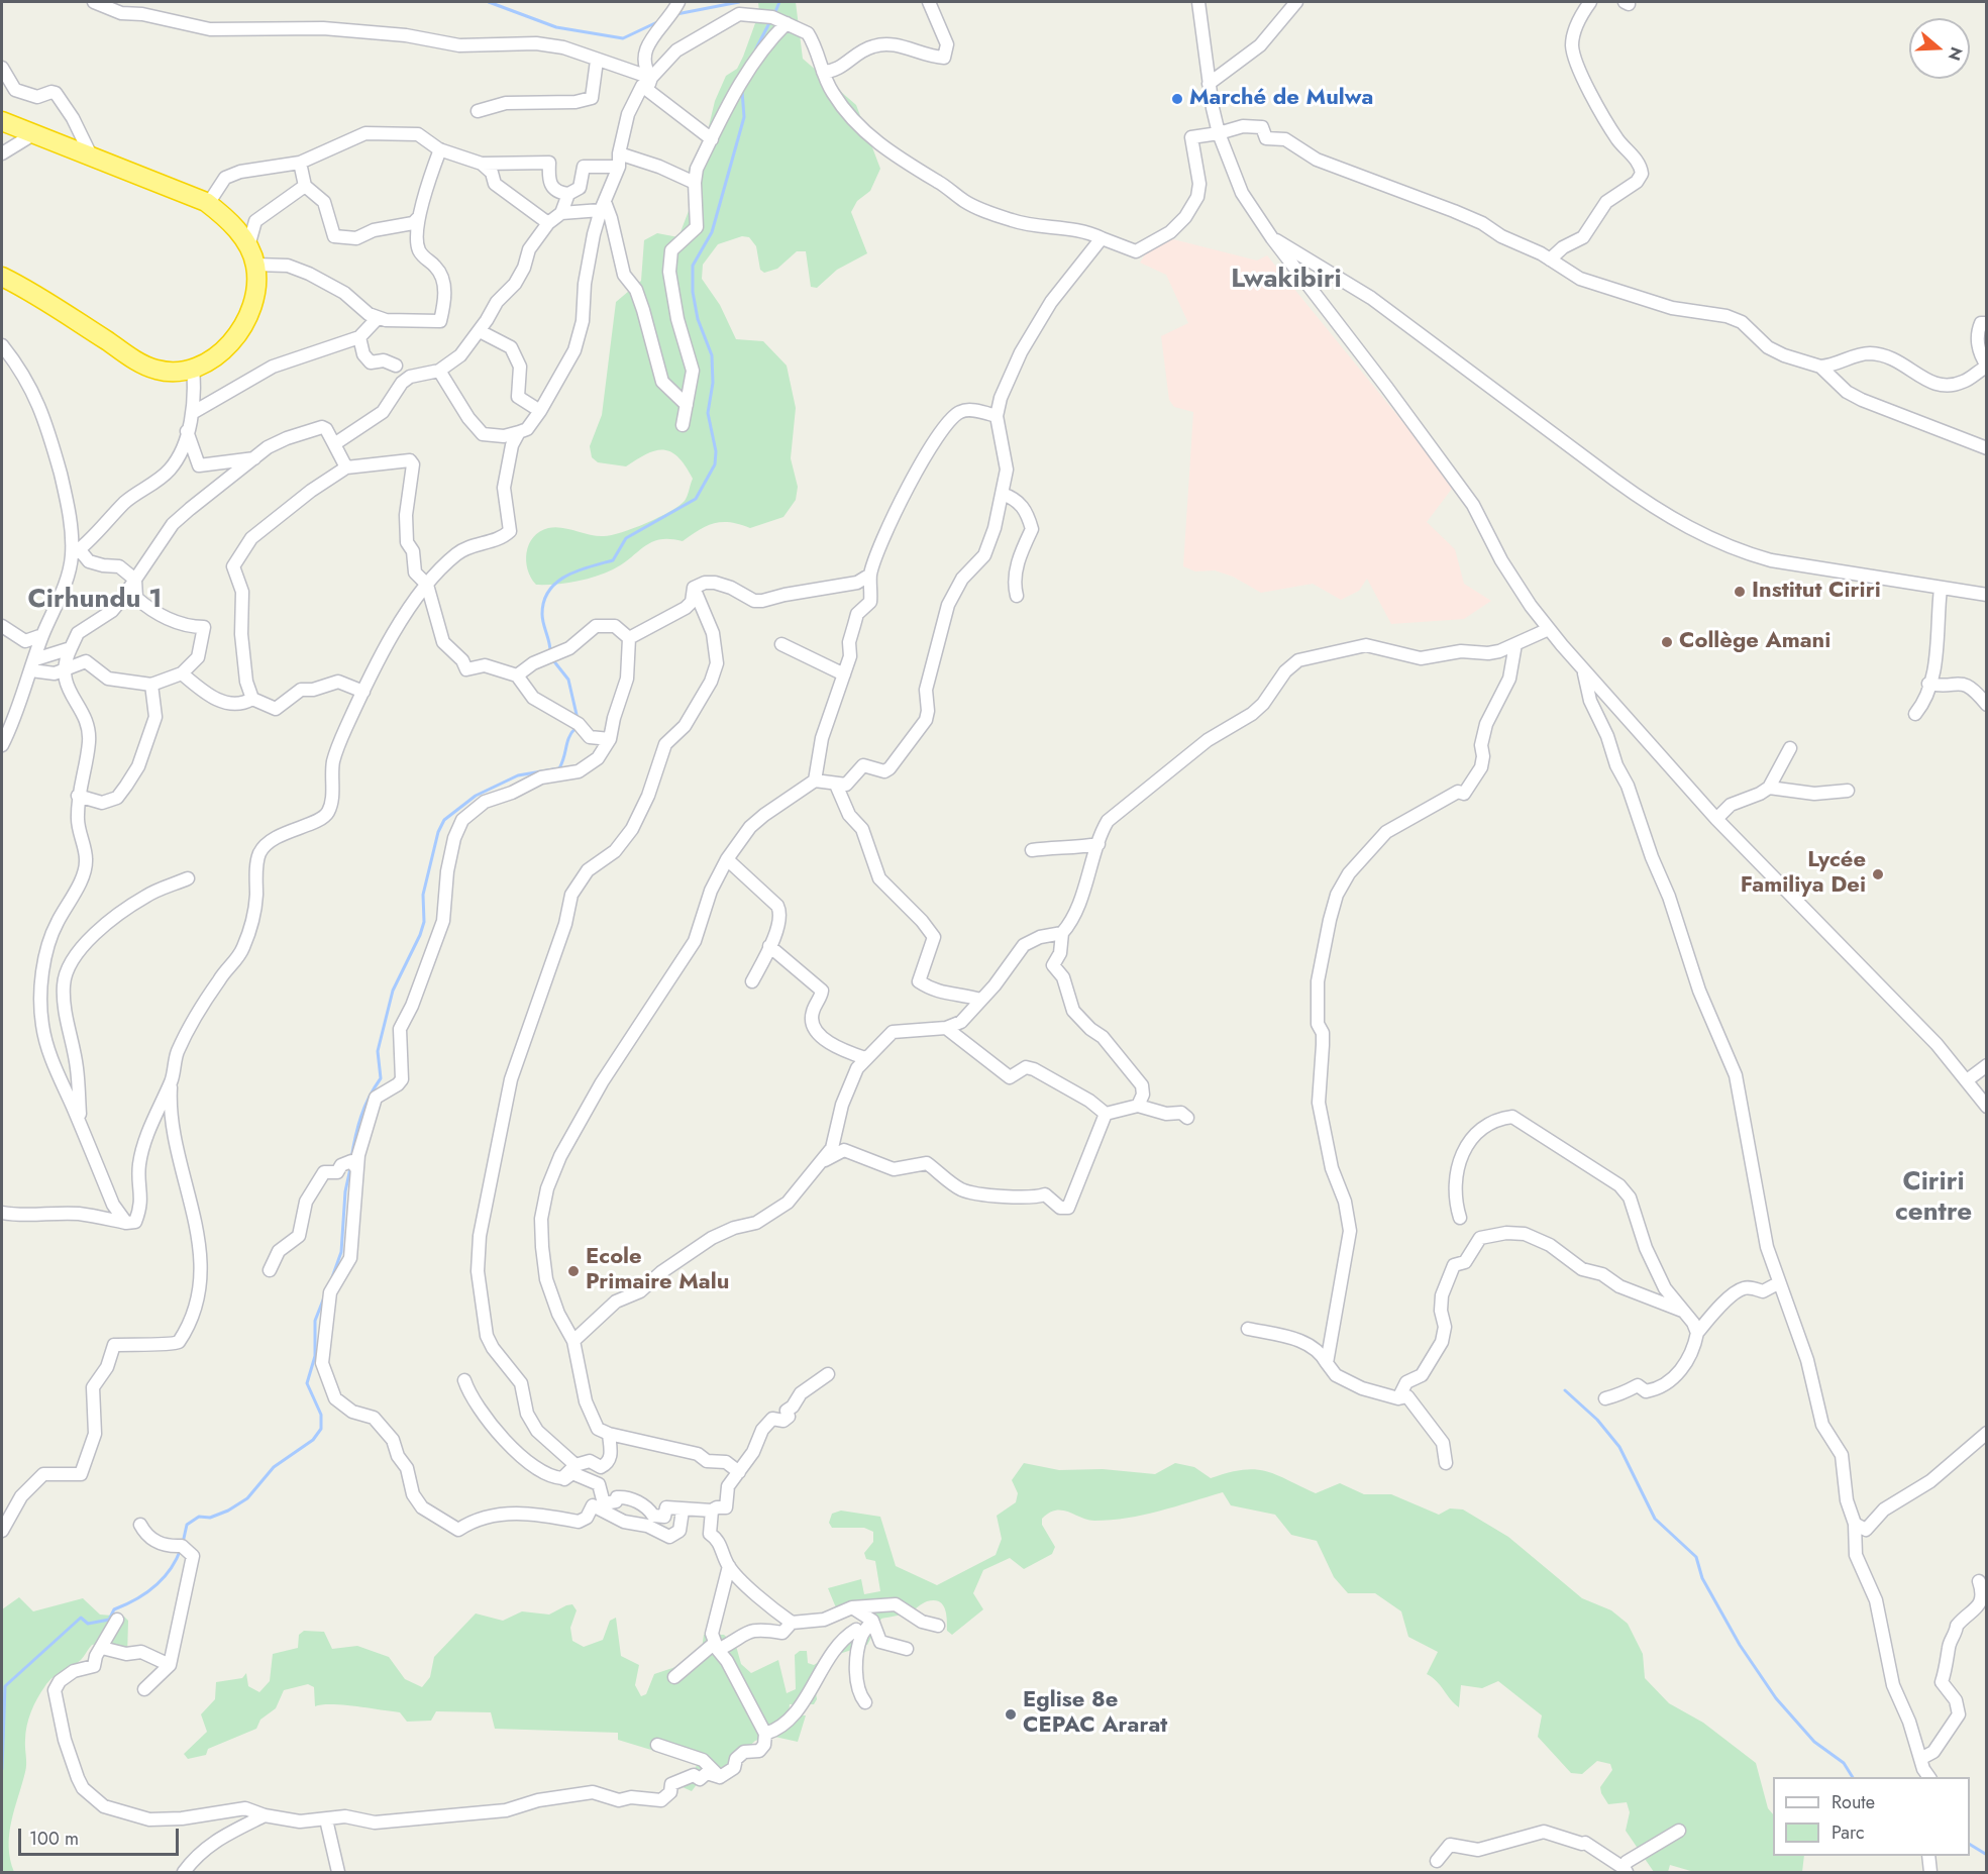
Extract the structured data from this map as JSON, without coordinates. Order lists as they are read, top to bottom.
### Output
{
  "districts": ["Lwakibiri", "Cirhundu 1", "Ciriri centre"],
  "places": [
    "Marché de Mulwa",
    "Institut Ciriri",
    "Collège Amani",
    "Lycée Familiya Dei",
    "Ecole Primaire Malu",
    "Eglise 8e CEPAC Ararat"
  ],
  "legend": ["Route", "Parc"],
  "scale_bar": "100 m",
  "north": "right"
}
